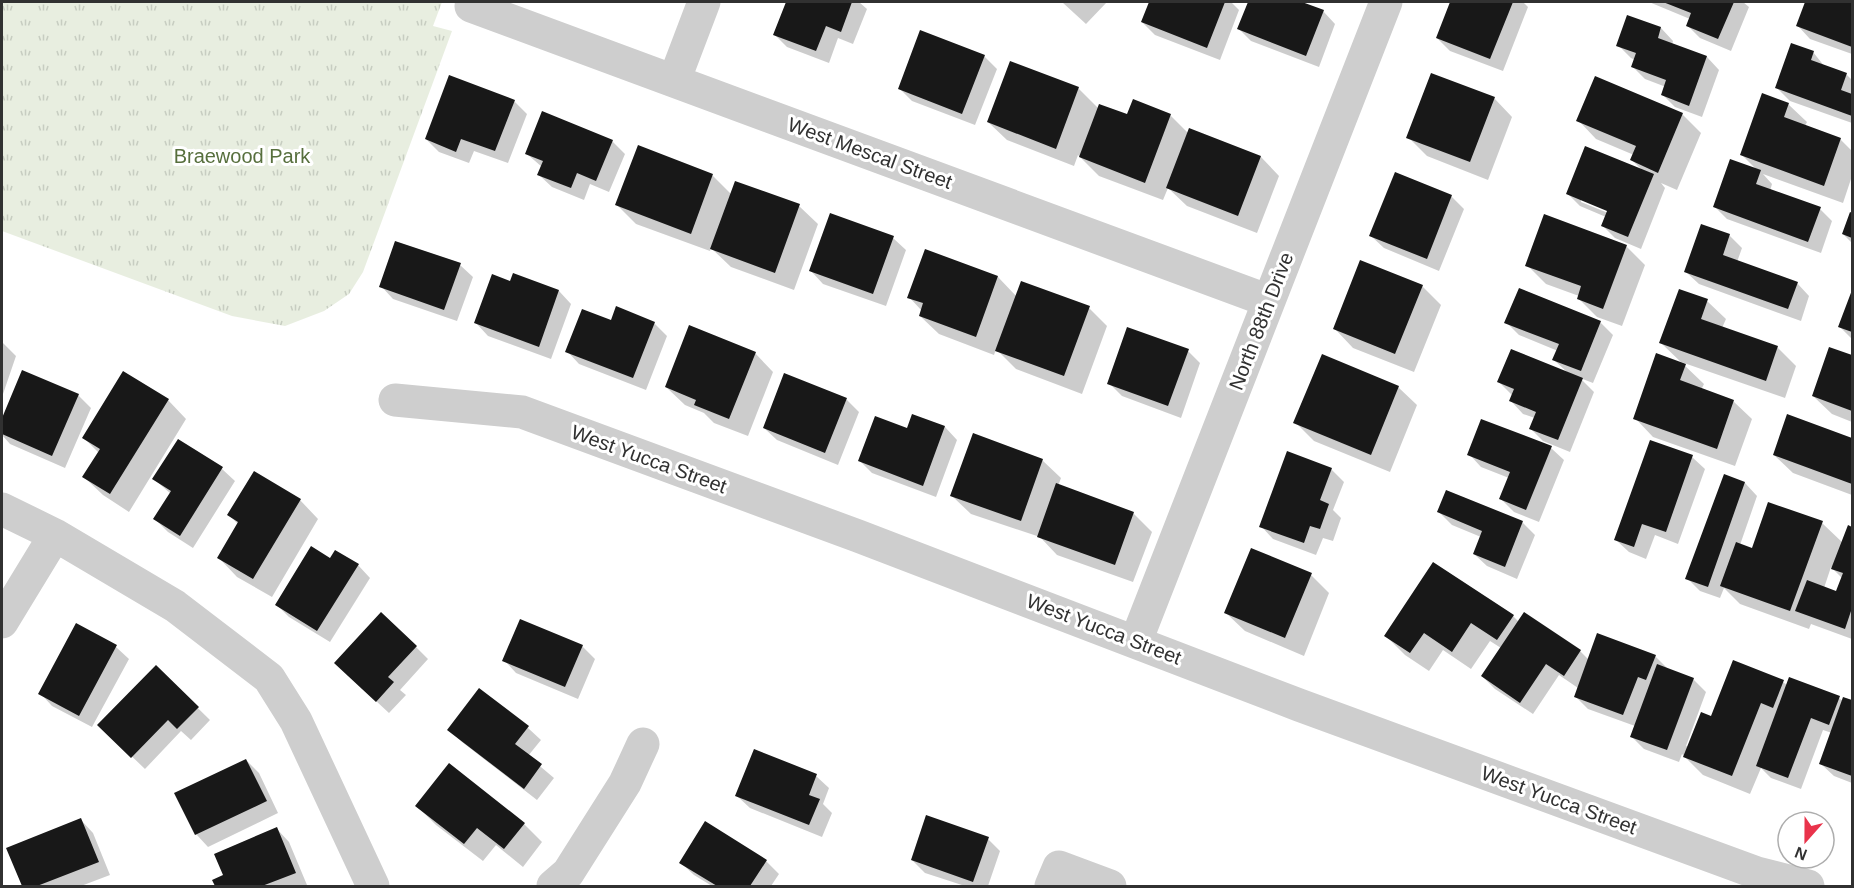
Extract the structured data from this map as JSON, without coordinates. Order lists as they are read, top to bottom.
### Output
{
  "streets": {
    "street": ["West Mescal Street", "North 88th Drive", "West Yucca Street"]
  },
  "crossings": [
    ["West Mescal Street", "North 88th Drive"],
    ["North 88th Drive", "West Yucca Street"]
  ],
  "parks": ["Braewood Park"],
  "north": "bottom"
}
